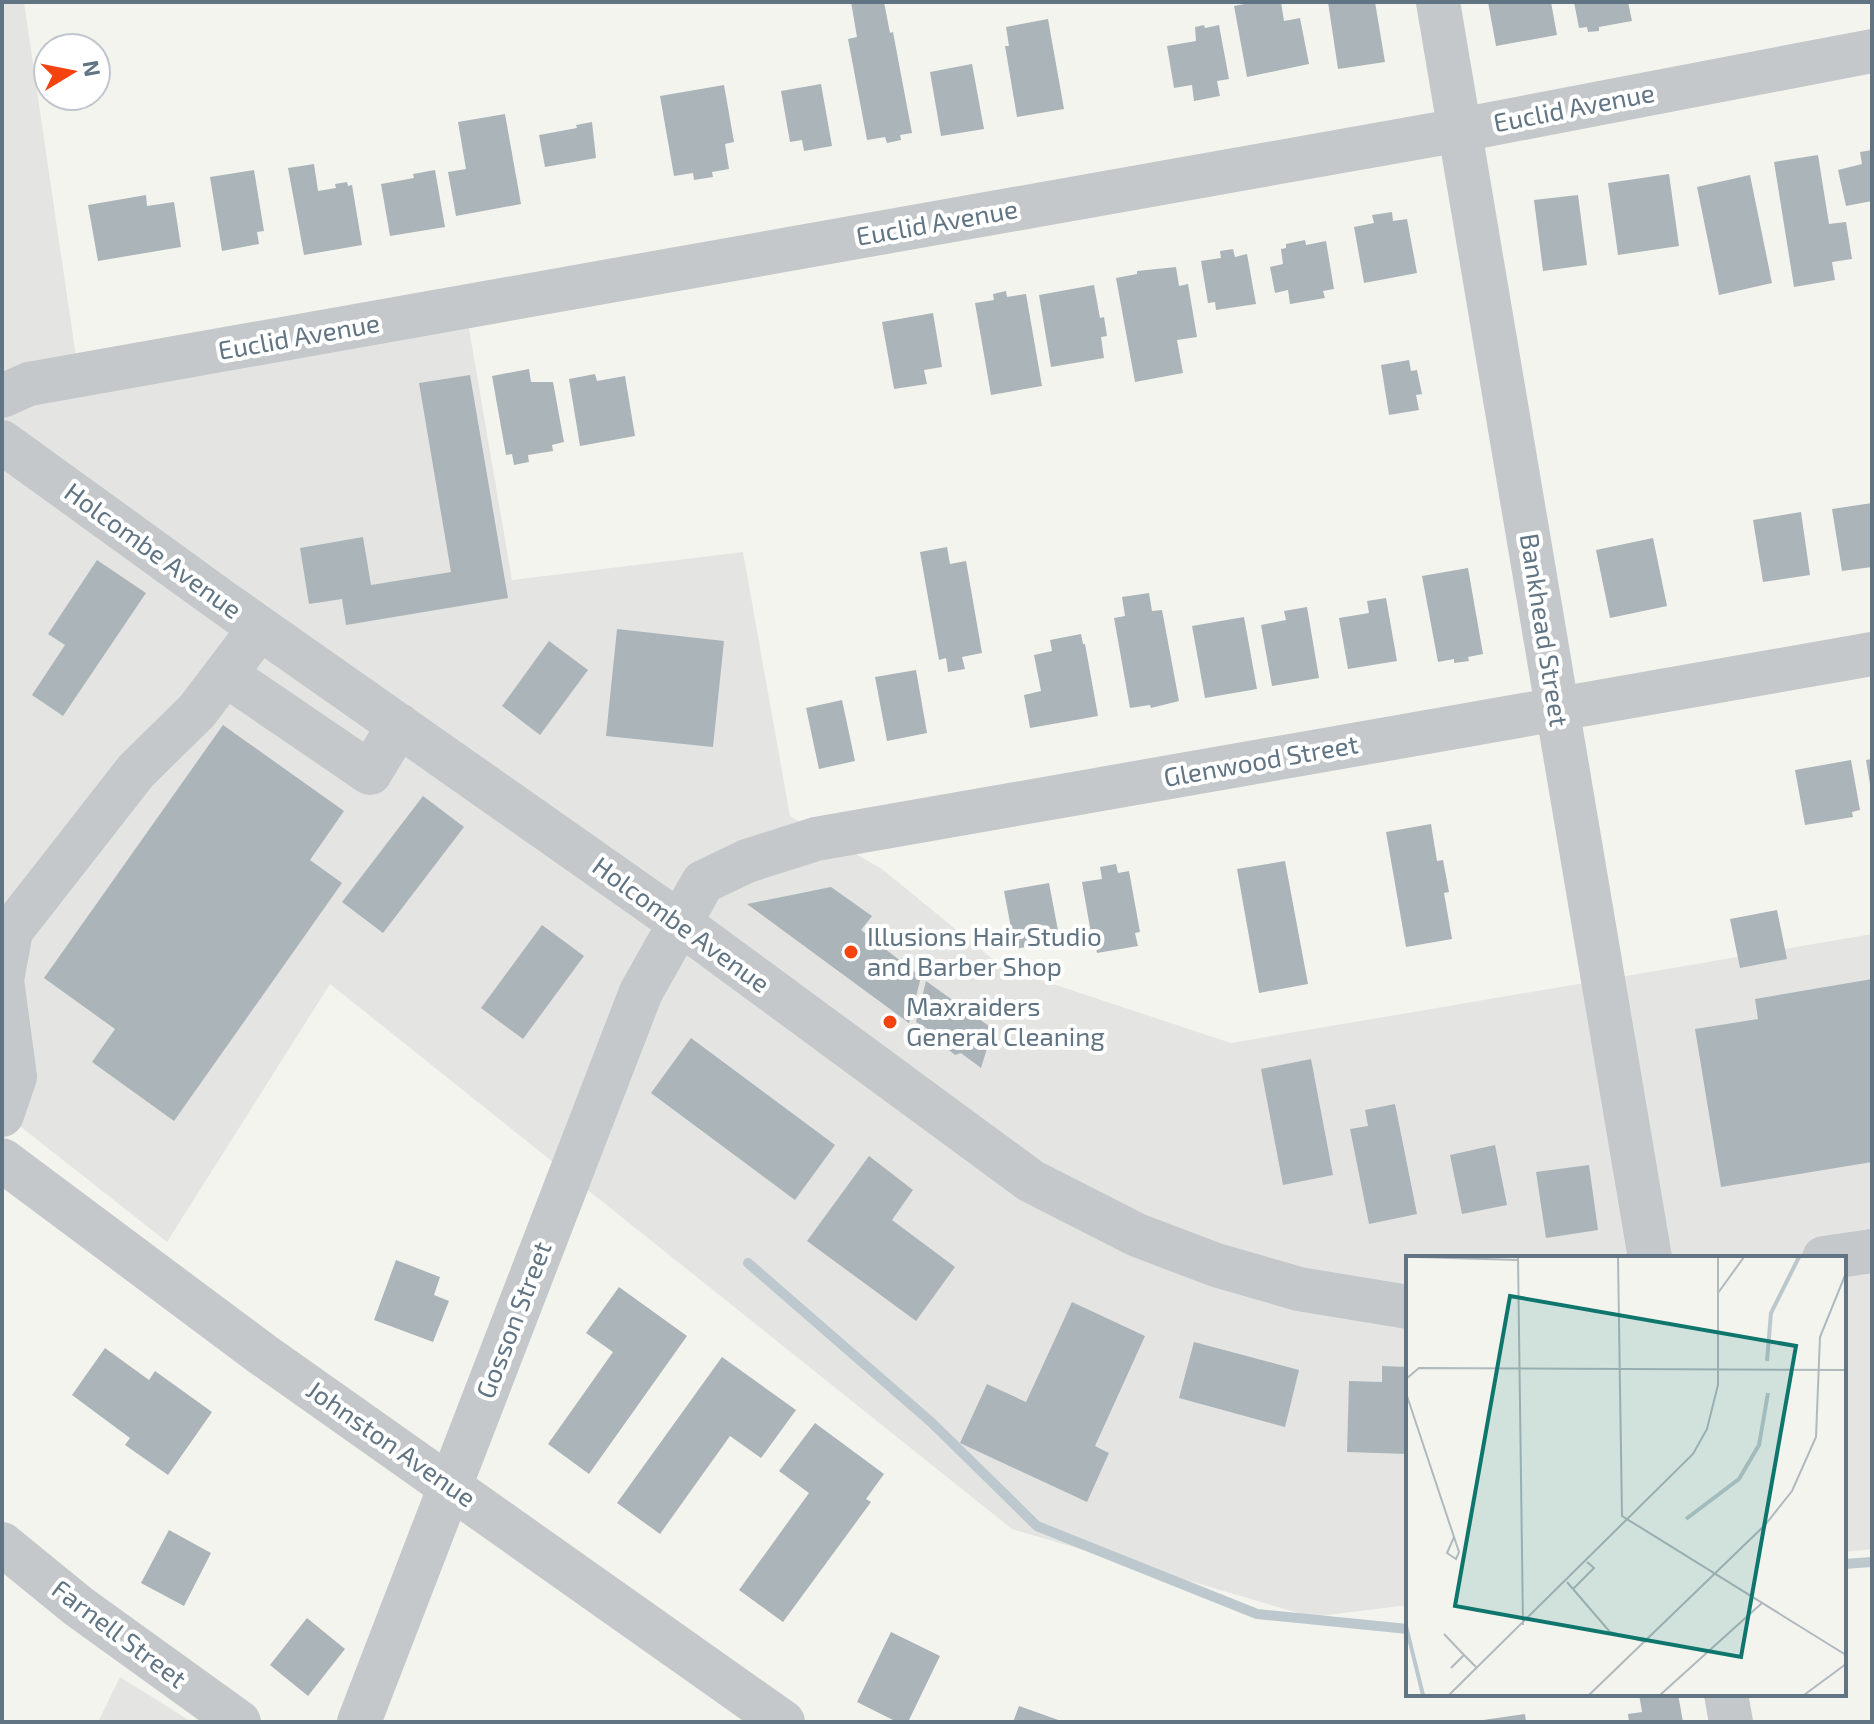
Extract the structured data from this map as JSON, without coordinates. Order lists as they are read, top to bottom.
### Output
{
  "streets": {
    "street": [
      "Euclid Avenue",
      "Holcombe Avenue",
      "Bankhead Street",
      "Glenwood Street",
      "Gosson Street",
      "Johnston Avenue",
      "Farnell Street"
    ]
  },
  "crossings": [
    ["Euclid Avenue", "Bankhead Street"],
    ["Holcombe Avenue", "Glenwood Street"],
    ["Holcombe Avenue", "Gosson Street"],
    ["Bankhead Street", "Glenwood Street"],
    ["Glenwood Street", "Gosson Street"],
    ["Gosson Street", "Johnston Avenue"]
  ],
  "places": ["Illusions Hair Studio and Barber Shop", "Maxraiders General Cleaning"],
  "north": "right"
}
